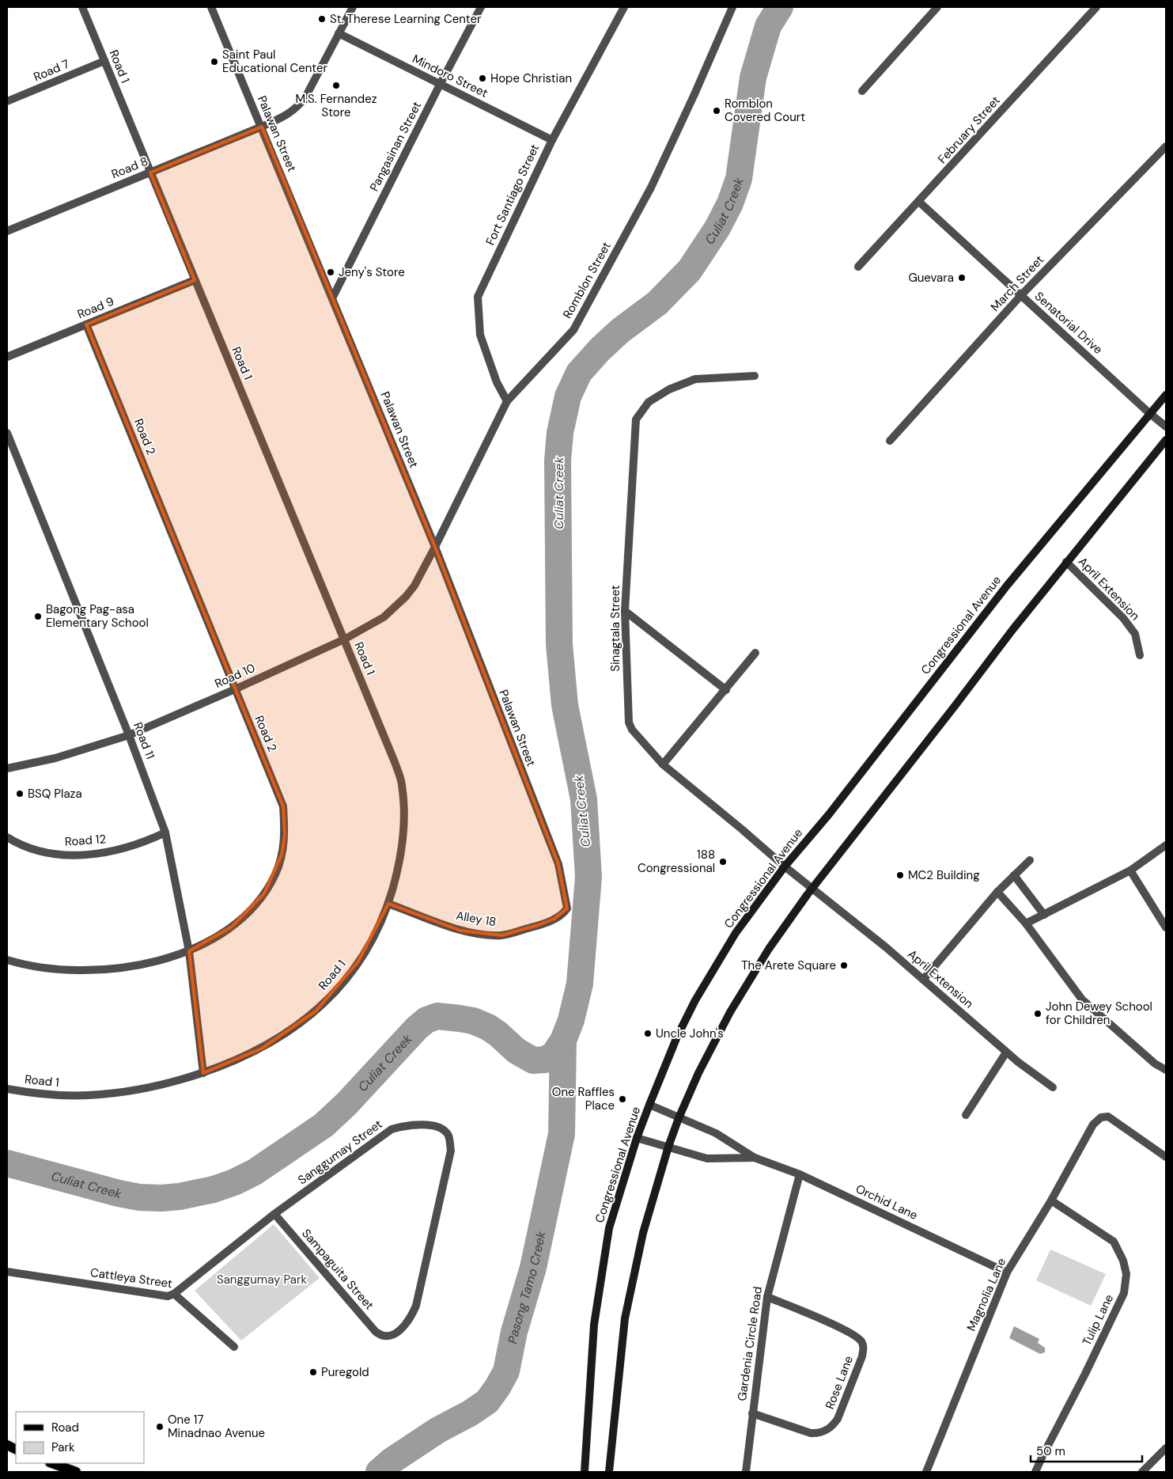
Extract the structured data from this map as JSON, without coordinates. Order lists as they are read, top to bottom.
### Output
{
  "streets": {
    "main road": ["Congressional Avenue"],
    "street": [
      "Road 1",
      "Road 7",
      "Mindoro Street",
      "February Street",
      "Palawan Street",
      "Pangasinan Street",
      "Road 8",
      "Fort Santiago Street",
      "Romblon Street",
      "March Street",
      "Road 9",
      "Senatorial Drive",
      "Road 2",
      "April Extension",
      "Sinagtala Street",
      "Road 10",
      "Road 11",
      "Road 12",
      "Alley 18",
      "Sanggumay Street",
      "Orchid Lane",
      "Sampaguita Street",
      "Cattleya Street",
      "Magnolia Lane",
      "Tulip Lane",
      "Gardenia Circle Road",
      "Rose Lane"
    ]
  },
  "crossings": [
    ["Road 1", "Road 7"],
    ["Road 1", "Road 8"],
    ["Road 1", "Road 9"],
    ["Road 1", "Road 10"],
    ["Road 1", "Road 11"],
    ["Road 1", "Alley 18"],
    ["Mindoro Street", "Pangasinan Street"],
    ["Mindoro Street", "Road 8"],
    ["Mindoro Street", "Fort Santiago Street"],
    ["February Street", "Senatorial Drive"],
    ["Palawan Street", "Pangasinan Street"],
    ["Palawan Street", "Road 8"],
    ["Palawan Street", "Romblon Street"],
    ["Palawan Street", "Road 10"],
    ["Palawan Street", "Alley 18"],
    ["Fort Santiago Street", "Romblon Street"],
    ["Romblon Street", "Road 10"],
    ["March Street", "Senatorial Drive"],
    ["Road 9", "Road 2"],
    ["Senatorial Drive", "Congressional Avenue"],
    ["Road 2", "Road 10"],
    ["Road 2", "Road 11"],
    ["April Extension", "Sinagtala Street"],
    ["Congressional Avenue", "Sinagtala Street"],
    ["Congressional Avenue", "Orchid Lane"],
    ["Road 10", "Road 11"],
    ["Road 11", "Road 12"],
    ["Sanggumay Street", "Sampaguita Street"],
    ["Sanggumay Street", "Cattleya Street"],
    ["Orchid Lane", "Magnolia Lane"],
    ["Orchid Lane", "Gardenia Circle Road"],
    ["Magnolia Lane", "Tulip Lane"],
    ["Gardenia Circle Road", "Rose Lane"]
  ],
  "water": ["Culiat Creek", "Pasong Tamo Creek"],
  "parks": ["Sanggumay Park"],
  "places": [
    "St. Therese Learning Center",
    "Saint Paul Educational Center",
    "Hope Christian",
    "M.S. Fernandez Store",
    "Romblon Covered Court",
    "Jeny's Store",
    "Guevara",
    "Bagong Pag-asa Elementary School",
    "BSQ Plaza",
    "188 Congressional",
    "MC2 Building",
    "The Arete Square",
    "John Dewey School for Children",
    "Uncle John's",
    "One Raffles Place",
    "Puregold",
    "One 17 Minadnao Avenue"
  ],
  "legend": ["Road", "Park"],
  "scale_bar": "50 m"
}
